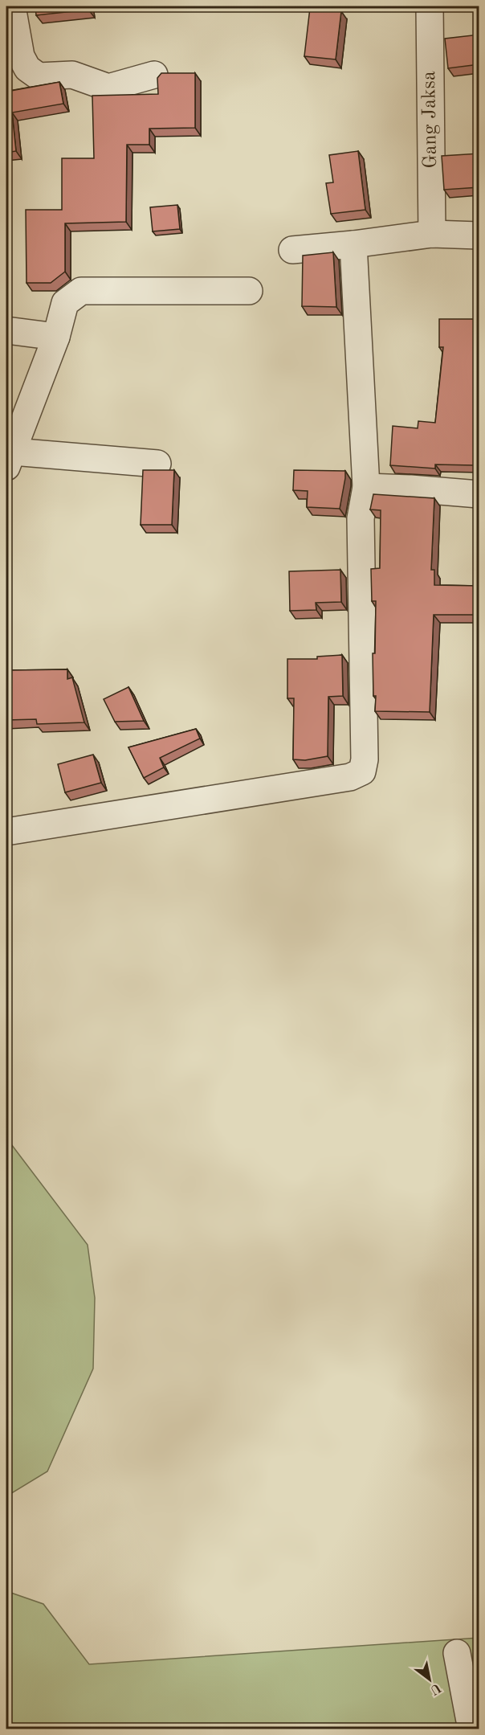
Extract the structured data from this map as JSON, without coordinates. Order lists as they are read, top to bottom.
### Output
{
  "streets": {
    "street": ["Gang Jaksa"]
  },
  "north": "bottom right"
}
